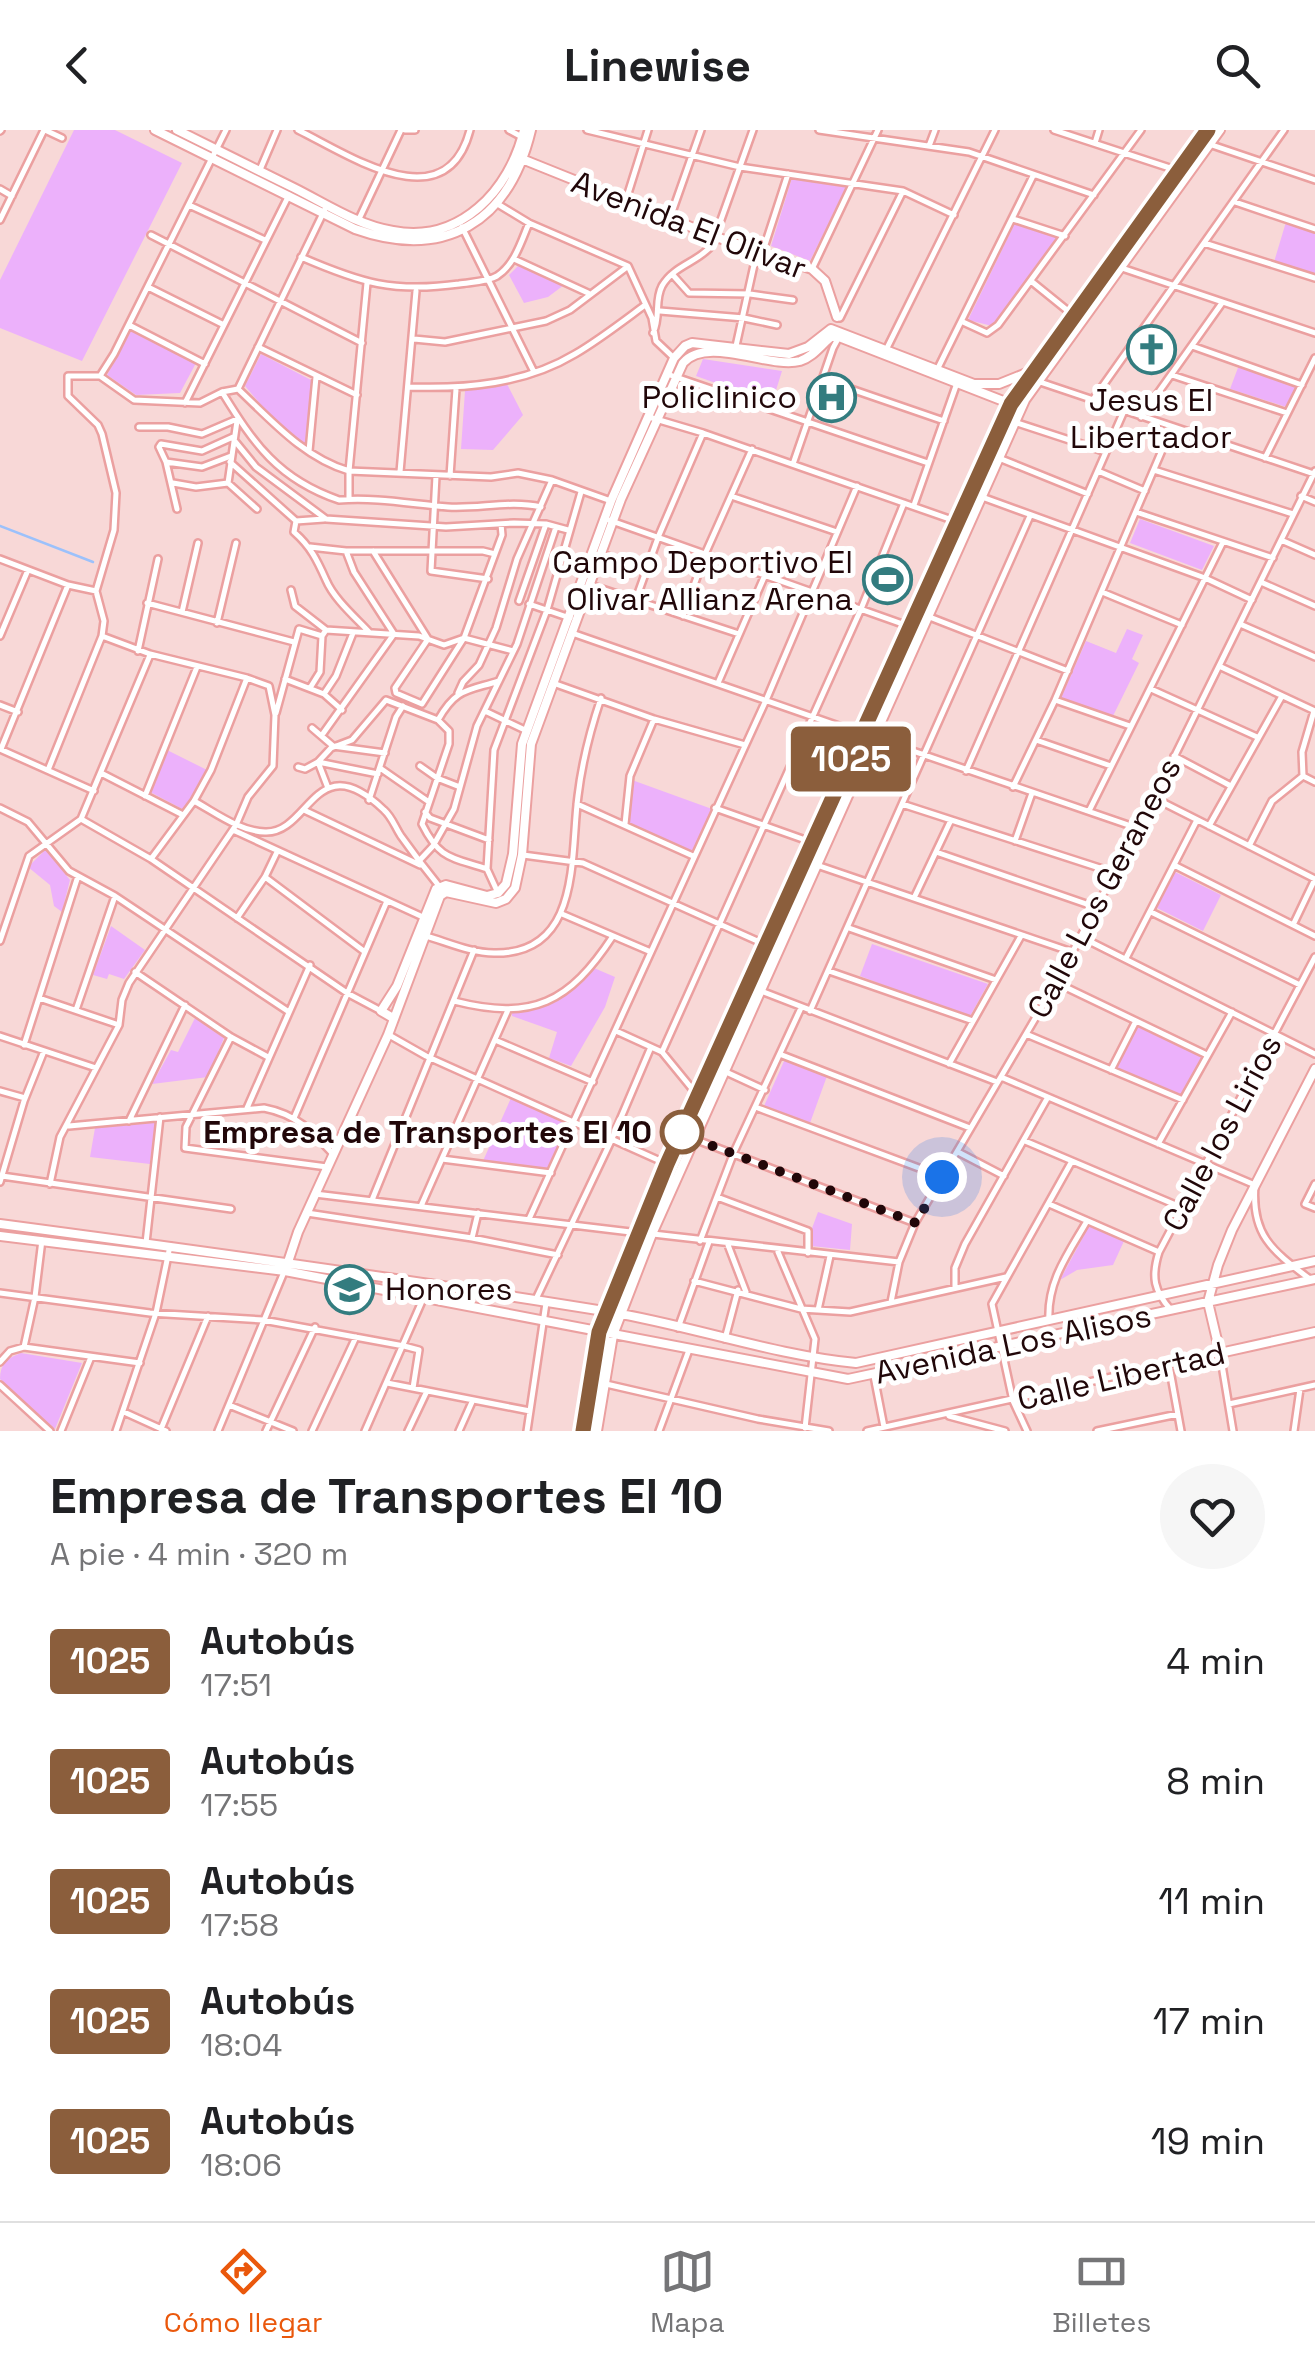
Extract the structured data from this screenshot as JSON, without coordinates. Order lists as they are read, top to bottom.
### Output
{
  "streets": {
    "street": [
      "Avenida El Olivar",
      "Calle Los Geraneos",
      "Calle los Lirios",
      "Avenida Los Alisos",
      "Calle Libertad"
    ]
  },
  "crossings": [
    ["Calle los Lirios", "Avenida Los Alisos"]
  ],
  "places": {
    "church": ["Jesus El Libertador"],
    "hospital": ["Policlinico"],
    "sports": ["Campo Deportivo El Olivar Allianz Arena"],
    "other": ["Empresa de Transportes El 10"],
    "school or university": ["Honores"]
  },
  "lines": ["bus line 1025"],
  "page": {
    "header": "Linewise",
    "on_map": "1025",
    "heading": ["Empresa de Transportes El 10", "A pie · 4 min · 320 m"],
    "list": [
      {
        "mark": "1025",
        "name": "Autobús",
        "note": "17:51",
        "value": "4 min"
      },
      {
        "mark": "1025",
        "name": "Autobús",
        "note": "17:55",
        "value": "8 min"
      },
      {
        "mark": "1025",
        "name": "Autobús",
        "note": "17:58",
        "value": "11 min"
      },
      {
        "mark": "1025",
        "name": "Autobús",
        "note": "18:04",
        "value": "17 min"
      },
      {
        "mark": "1025",
        "name": "Autobús",
        "note": "18:06",
        "value": "19 min"
      }
    ],
    "tabs": ["Cómo llegar", "Mapa", "Billetes"]
  }
}
